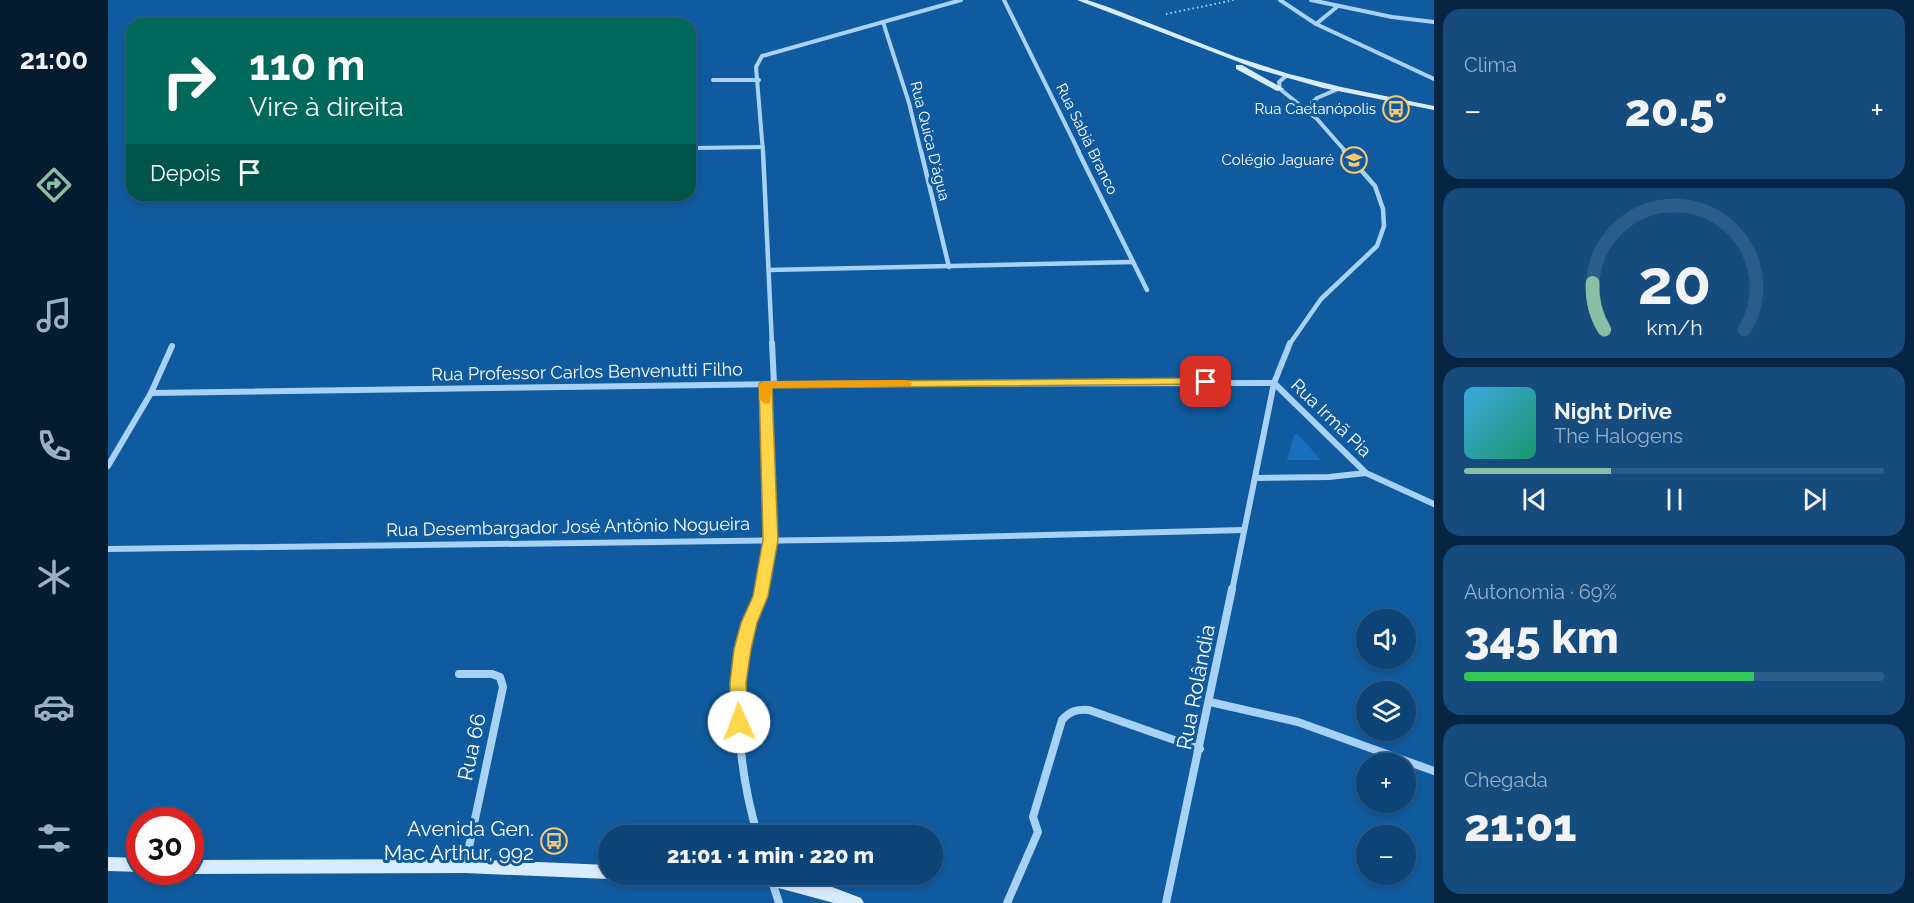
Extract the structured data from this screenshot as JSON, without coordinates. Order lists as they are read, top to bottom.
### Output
{
  "streets": {
    "street": [
      "Rua Sabiá Branco",
      "Rua Quica D'água",
      "Rua Professor Carlos Benvenutti Filho",
      "Rua Irmã Pia",
      "Rua Desembargador José Antônio Nogueira",
      "Rua Rolândia",
      "Rua 66"
    ]
  },
  "crossings": [
    ["Rua Professor Carlos Benvenutti Filho", "Rua Irmã Pia"],
    ["Rua Professor Carlos Benvenutti Filho", "Rua Rolândia"],
    ["Rua Irmã Pia", "Rua Rolândia"],
    ["Rua Desembargador José Antônio Nogueira", "Rua Rolândia"]
  ],
  "places": {
    "bus stop": ["Rua Caetanópolis", "Avenida Gen. Mac Arthur, 992"],
    "school or university": ["Colégio Jaguaré"]
  },
  "page": {
    "tabs": "21:00",
    "tile": [
      "Clima",
      ["Autonomia · 69%", "345 km"],
      ["Chegada", "21:01"]
    ],
    "turn": ["110 m", "Vire à direita"],
    "heat": ["−", "20.5°", "+"],
    "then": "Depois",
    "song": ["Night Drive", "The Halogens"],
    "map_buttons": ["+", "−"],
    "limit": "30",
    "trip": "21:01 · 1 min · 220 m",
    "gauge": ["20", "km/h"]
  }
}
